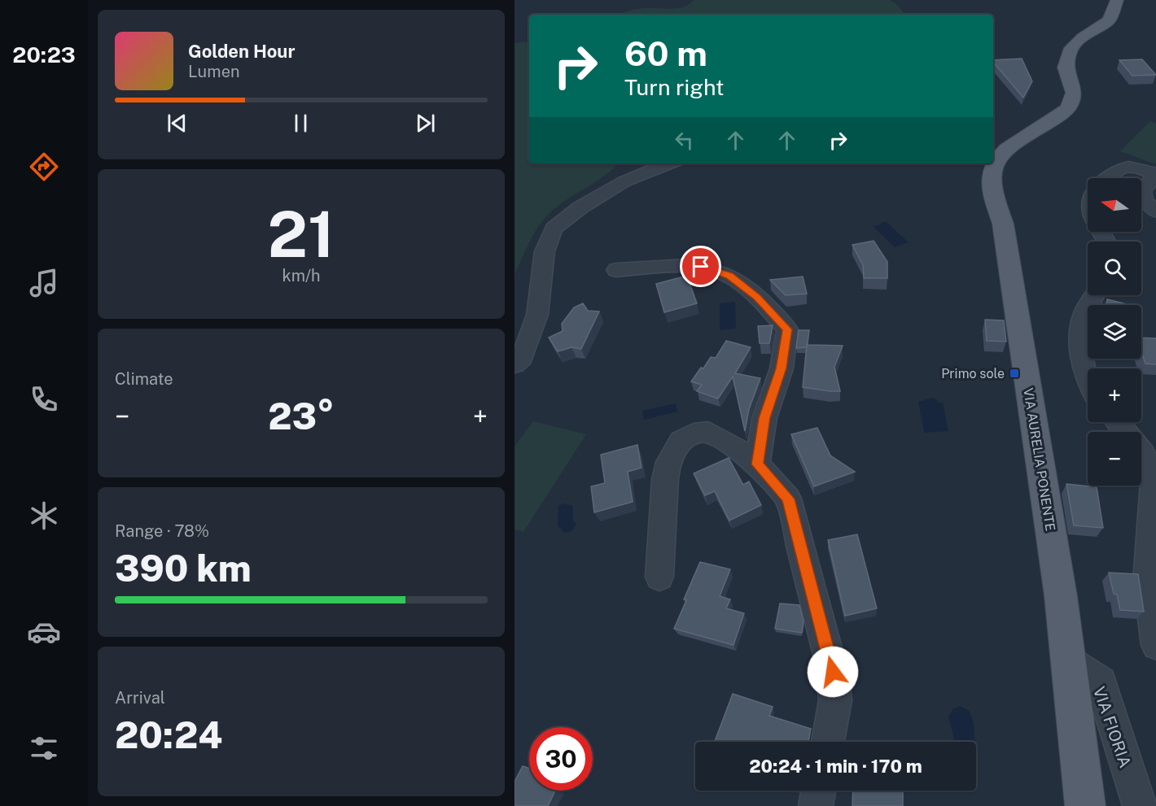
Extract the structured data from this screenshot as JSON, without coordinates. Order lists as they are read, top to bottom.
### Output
{
  "streets": {
    "main road": ["VIA AURELIA PONENTE"],
    "street": ["VIA FIORIA"]
  },
  "crossings": [
    ["VIA AURELIA PONENTE", "VIA FIORIA"]
  ],
  "places": {
    "transit": ["Primo sole"]
  },
  "north": "left",
  "page": {
    "tabs": "20:23",
    "turn": ["60 m", "Turn right"],
    "song": ["Golden Hour", "Lumen"],
    "tile": [
      ["21", "km/h"],
      "Climate",
      ["Range · 78%", "390 km"],
      ["Arrival", "20:24"]
    ],
    "map_buttons": ["+", "−"],
    "heat": ["−", "23°", "+"],
    "limit": "30",
    "trip": "20:24 · 1 min · 170 m"
  }
}
